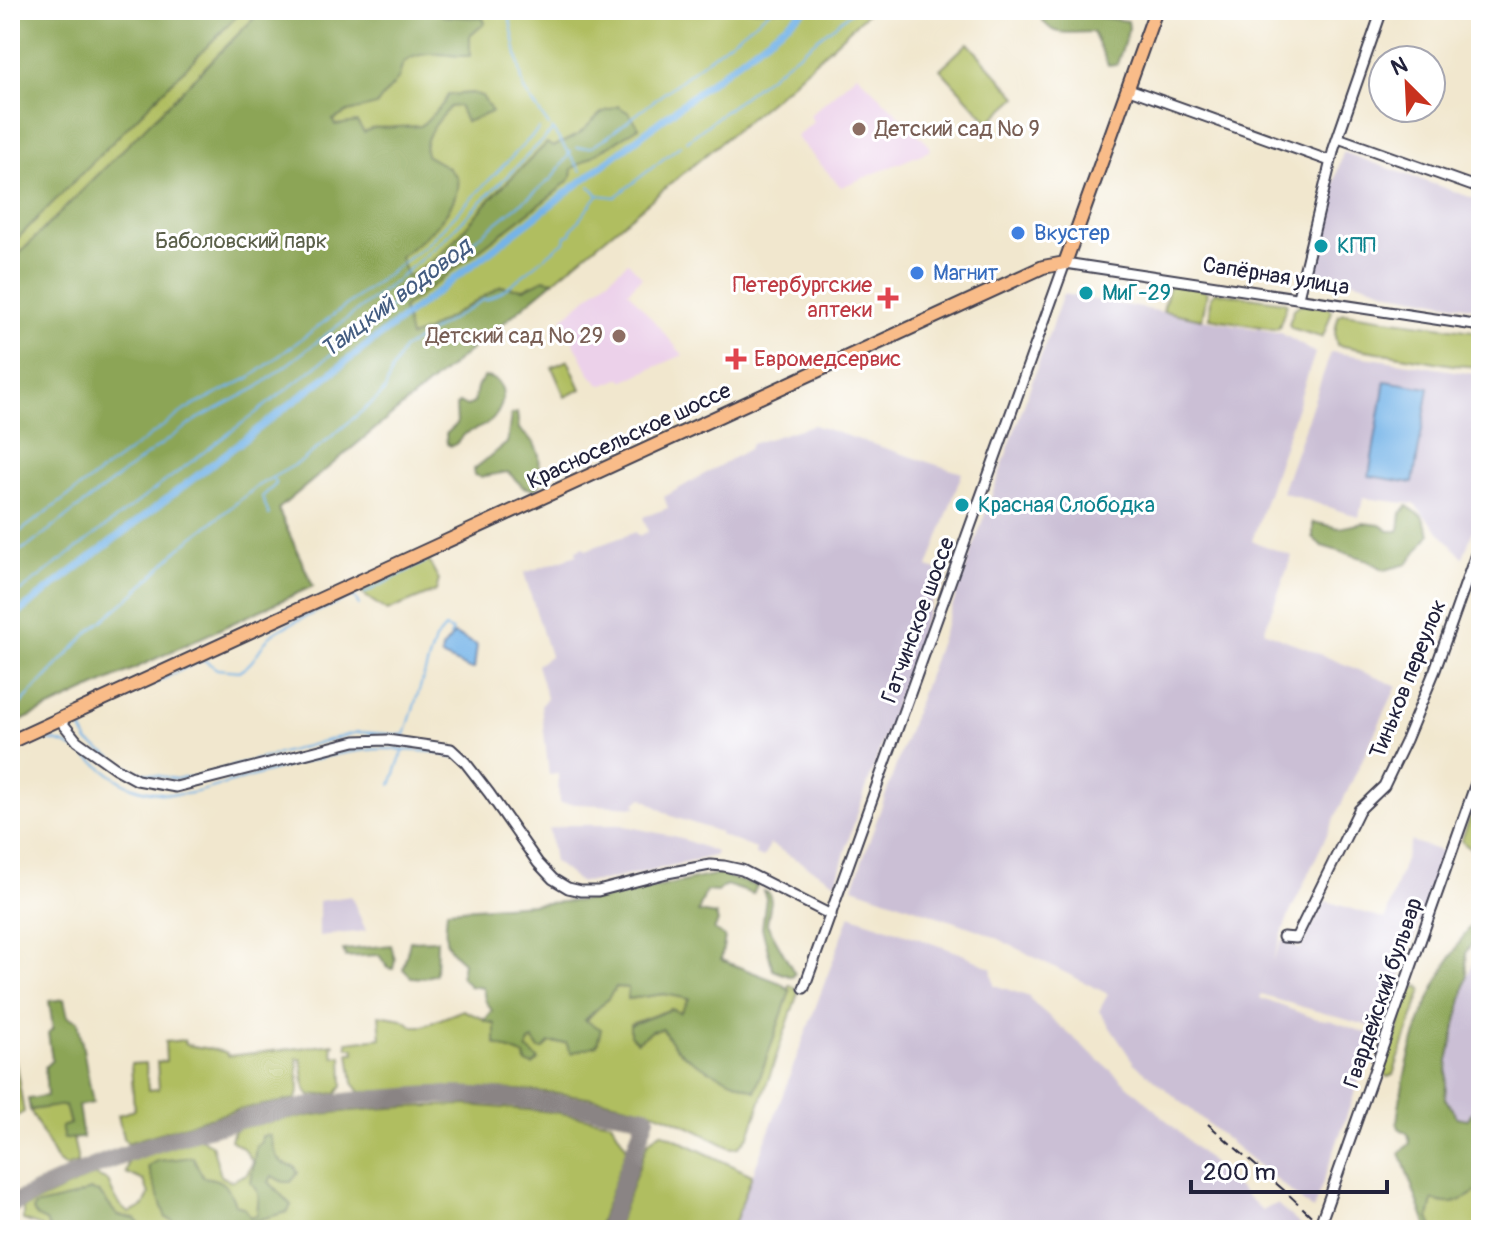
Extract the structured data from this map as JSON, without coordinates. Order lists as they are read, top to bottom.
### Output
{
  "streets": {
    "main road": ["Красносельское шоссе"],
    "street": [
      "Сапёрная улица",
      "Гатчинское шоссе",
      "Тиньков переулок",
      "Гвардейский бульвар"
    ]
  },
  "crossings": [
    ["Сапёрная улица", "Красносельское шоссе"],
    ["Сапёрная улица", "Гатчинское шоссе"],
    ["Красносельское шоссе", "Гатчинское шоссе"]
  ],
  "water": ["Таицкий водовод"],
  "parks": ["Баболовский парк"],
  "places": {
    "other": [
      "Детский сад № 9",
      "Вкустер",
      "КПП",
      "Магнит",
      "МиГ-29",
      "Детский сад № 29",
      "Красная Слободка"
    ],
    "health": ["Петербургские аптеки", "Евромедсервис"]
  },
  "scale_bar": "200 m",
  "north": "top left"
}
